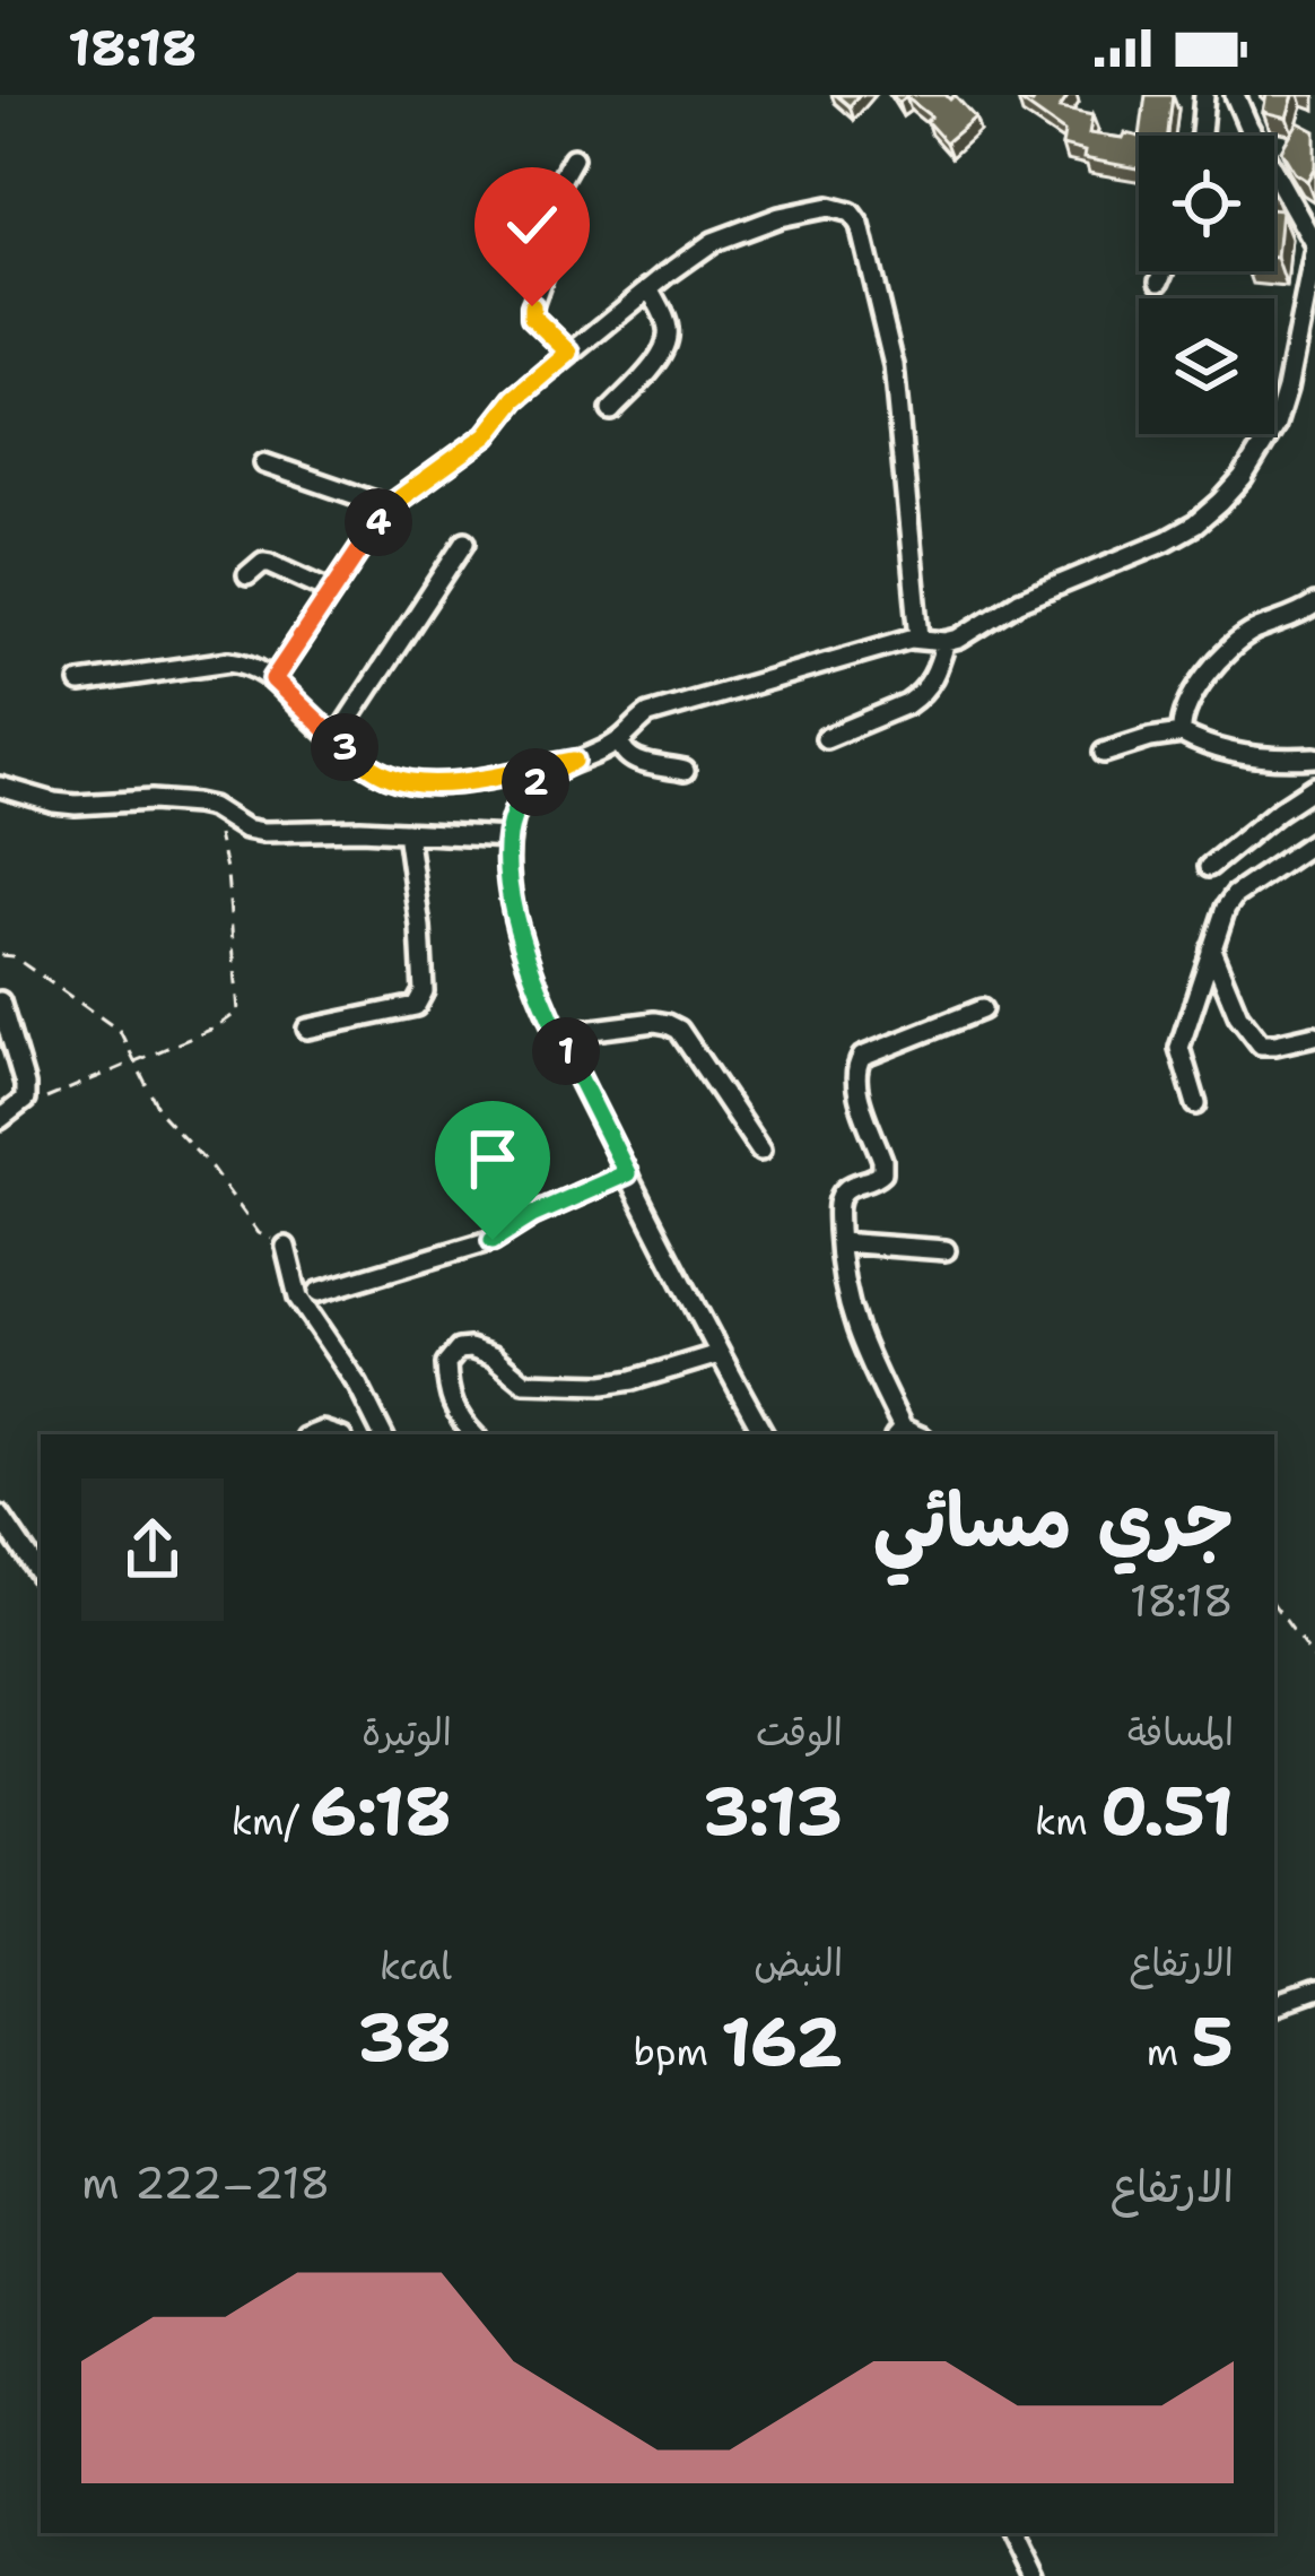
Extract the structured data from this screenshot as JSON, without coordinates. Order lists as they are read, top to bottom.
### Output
{
  "page": {
    "status": "18:18",
    "pins": [
      "4",
      "3",
      "2",
      "1"
    ],
    "heading": ["جري مسائي", "18:18"],
    "stats": [
      ["المسافة", "0.51 km"],
      ["الوقت", "3:13"],
      ["الوتيرة", "6:18 /km"],
      ["الارتفاع", "5 m"],
      ["النبض", "162 bpm"],
      ["kcal", "38"]
    ],
    "chart": ["الارتفاع", "218–222 m"]
  }
}
